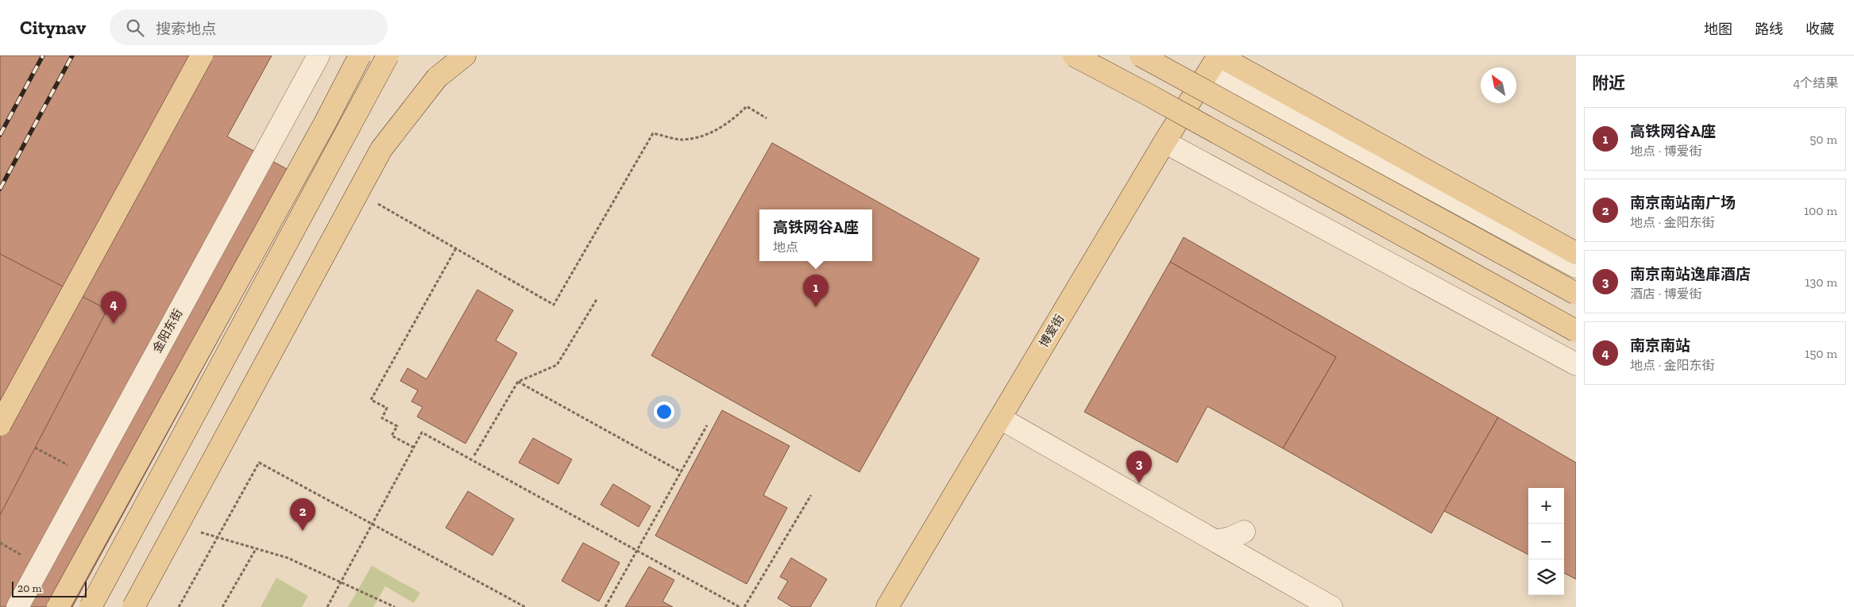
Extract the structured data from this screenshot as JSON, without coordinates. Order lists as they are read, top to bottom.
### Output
{
  "streets": {
    "main road": ["博爱街"],
    "street": ["金阳东街"]
  },
  "scale_bar": "20 m",
  "north": "top left",
  "page": {
    "header": "Citynav",
    "search": "搜索地点",
    "nav": ["地图", "路线", "收藏"],
    "heading": ["附近", "4个结果"],
    "list": [
      {
        "mark": "1",
        "name": "高铁网谷A座",
        "note": "地点 · 博爱街",
        "value": "50 m"
      },
      {
        "mark": "2",
        "name": "南京南站南广场",
        "note": "地点 · 金阳东街",
        "value": "100 m"
      },
      {
        "mark": "3",
        "name": "南京南站逸扉酒店",
        "note": "酒店 · 博爱街",
        "value": "130 m"
      },
      {
        "mark": "4",
        "name": "南京南站",
        "note": "地点 · 金阳东街",
        "value": "150 m"
      }
    ],
    "popup": ["高铁网谷A座", "地点"],
    "pins": [
      "1",
      "4",
      "3",
      "2"
    ],
    "map_buttons": ["+", "−"],
    "scale": "20 m"
  }
}
